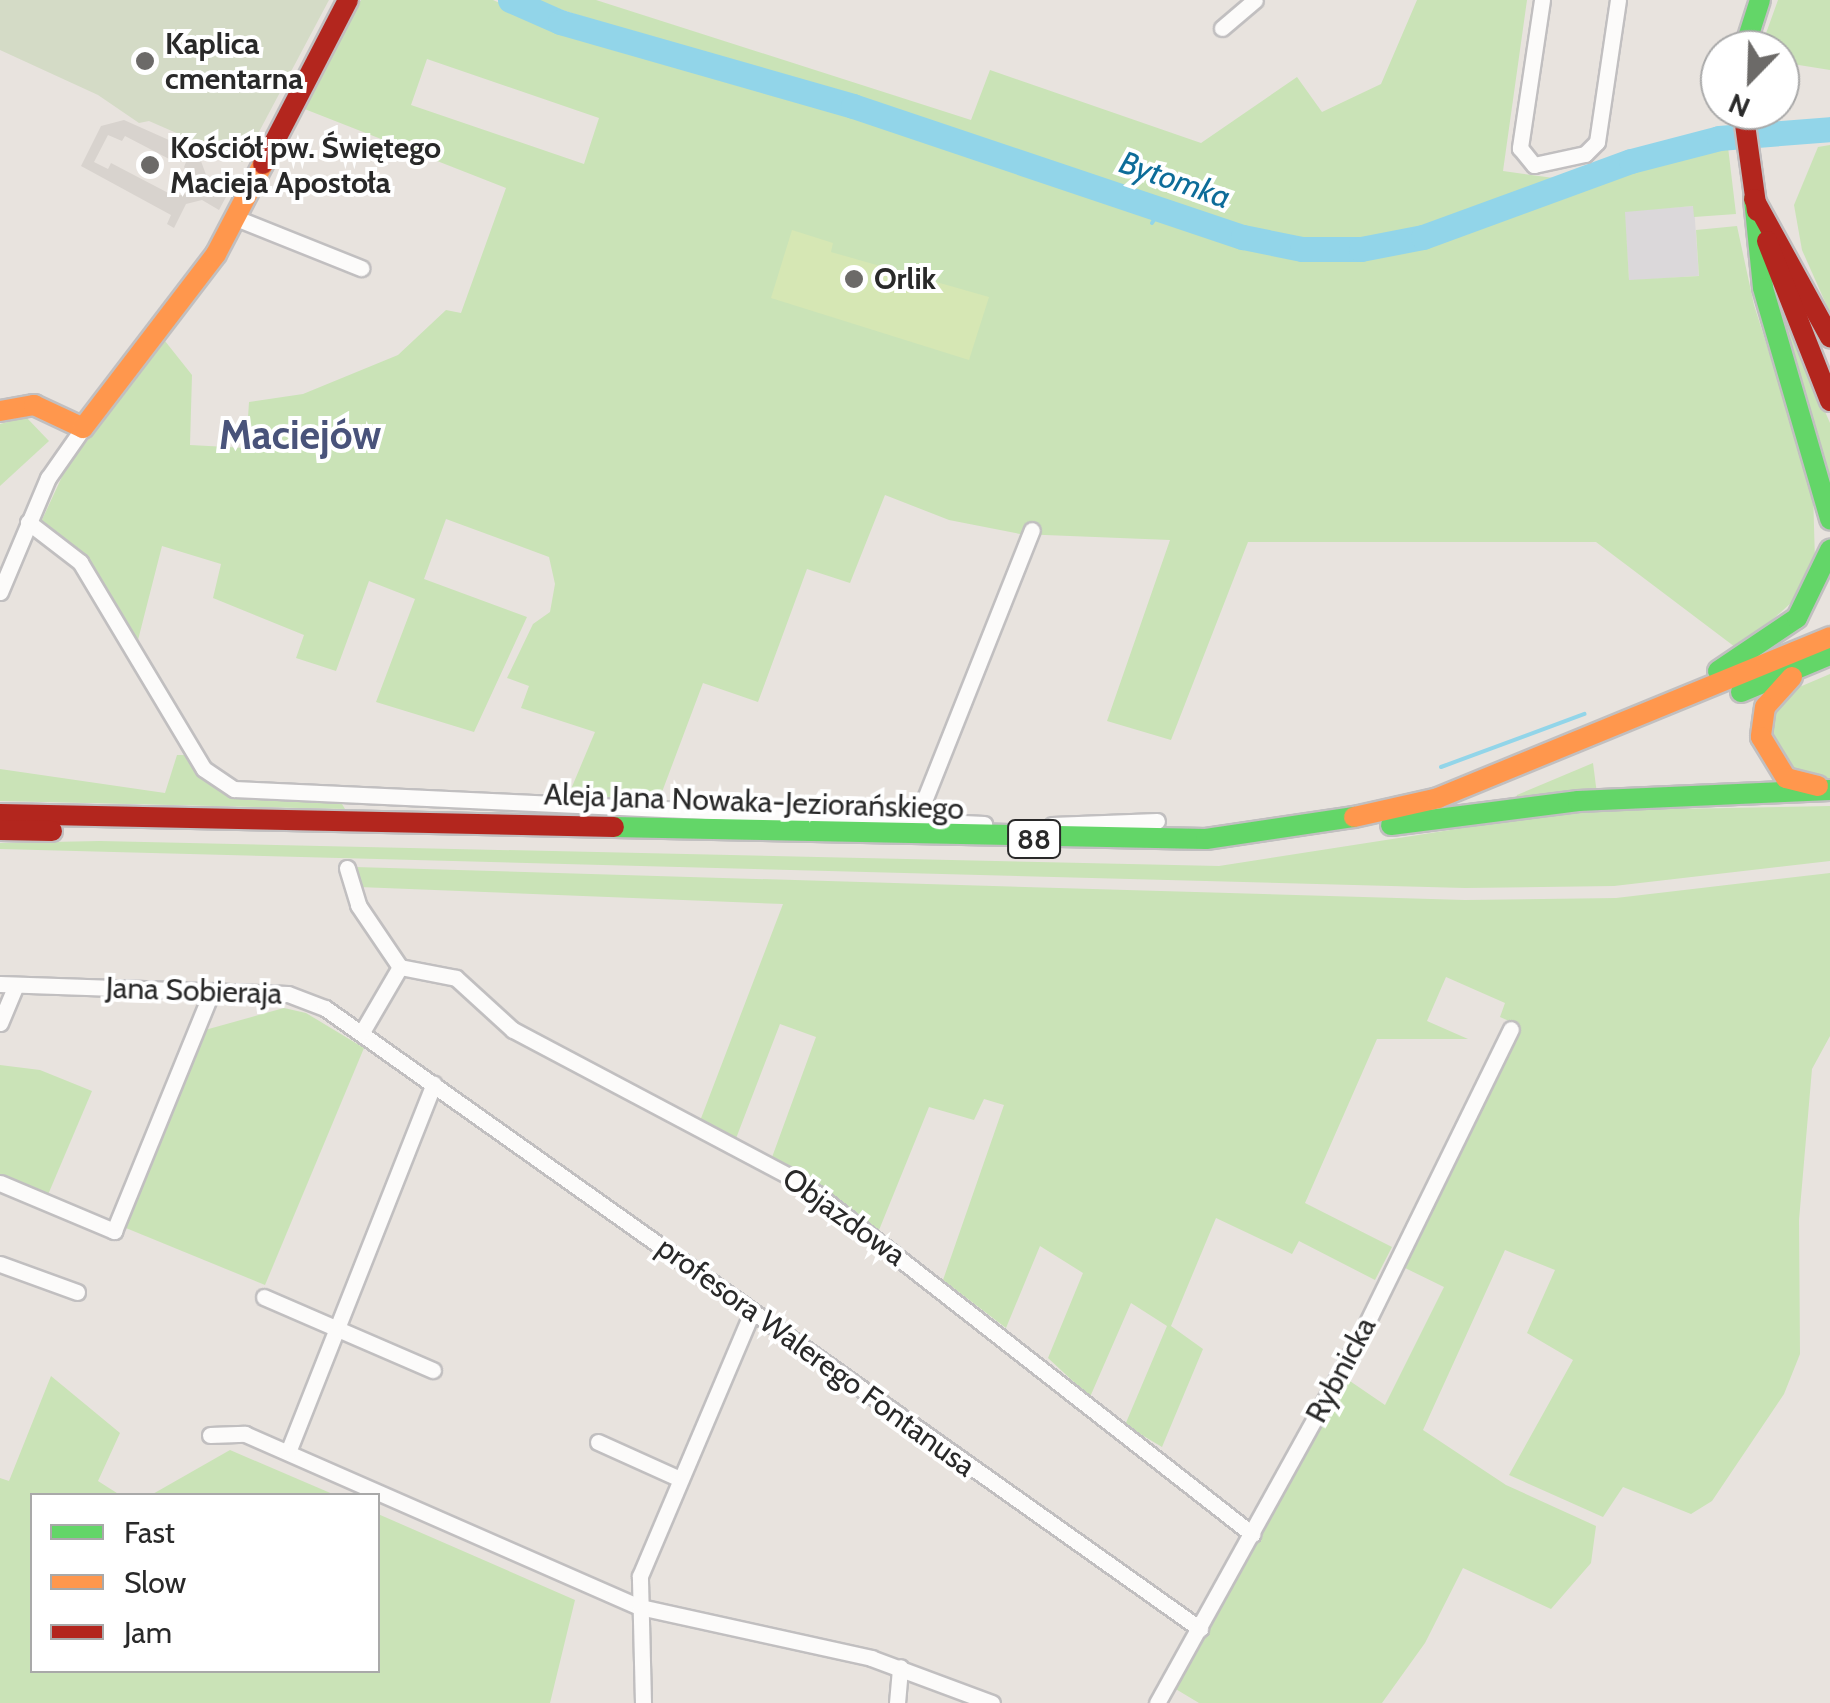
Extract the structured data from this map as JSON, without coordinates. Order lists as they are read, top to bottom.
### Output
{
  "streets": {
    "main road": ["Aleja Jana Nowaka-Jeziorańskiego", "88"],
    "street": [
      "Jana Sobieraja",
      "Objazdowa",
      "profesora Walerego Fontanusa",
      "Rybnicka"
    ]
  },
  "crossings": [
    ["Jana Sobieraja", "profesora Walerego Fontanusa"],
    ["Objazdowa", "Rybnicka"],
    ["profesora Walerego Fontanusa", "Rybnicka"]
  ],
  "districts": ["Maciejów"],
  "water": ["Bytomka"],
  "places": ["Kaplica cmentarna", "Kościół pw. Świętego Macieja Apostoła", "Orlik"],
  "legend": ["Fast", "Slow", "Jam"],
  "north": "bottom left"
}
